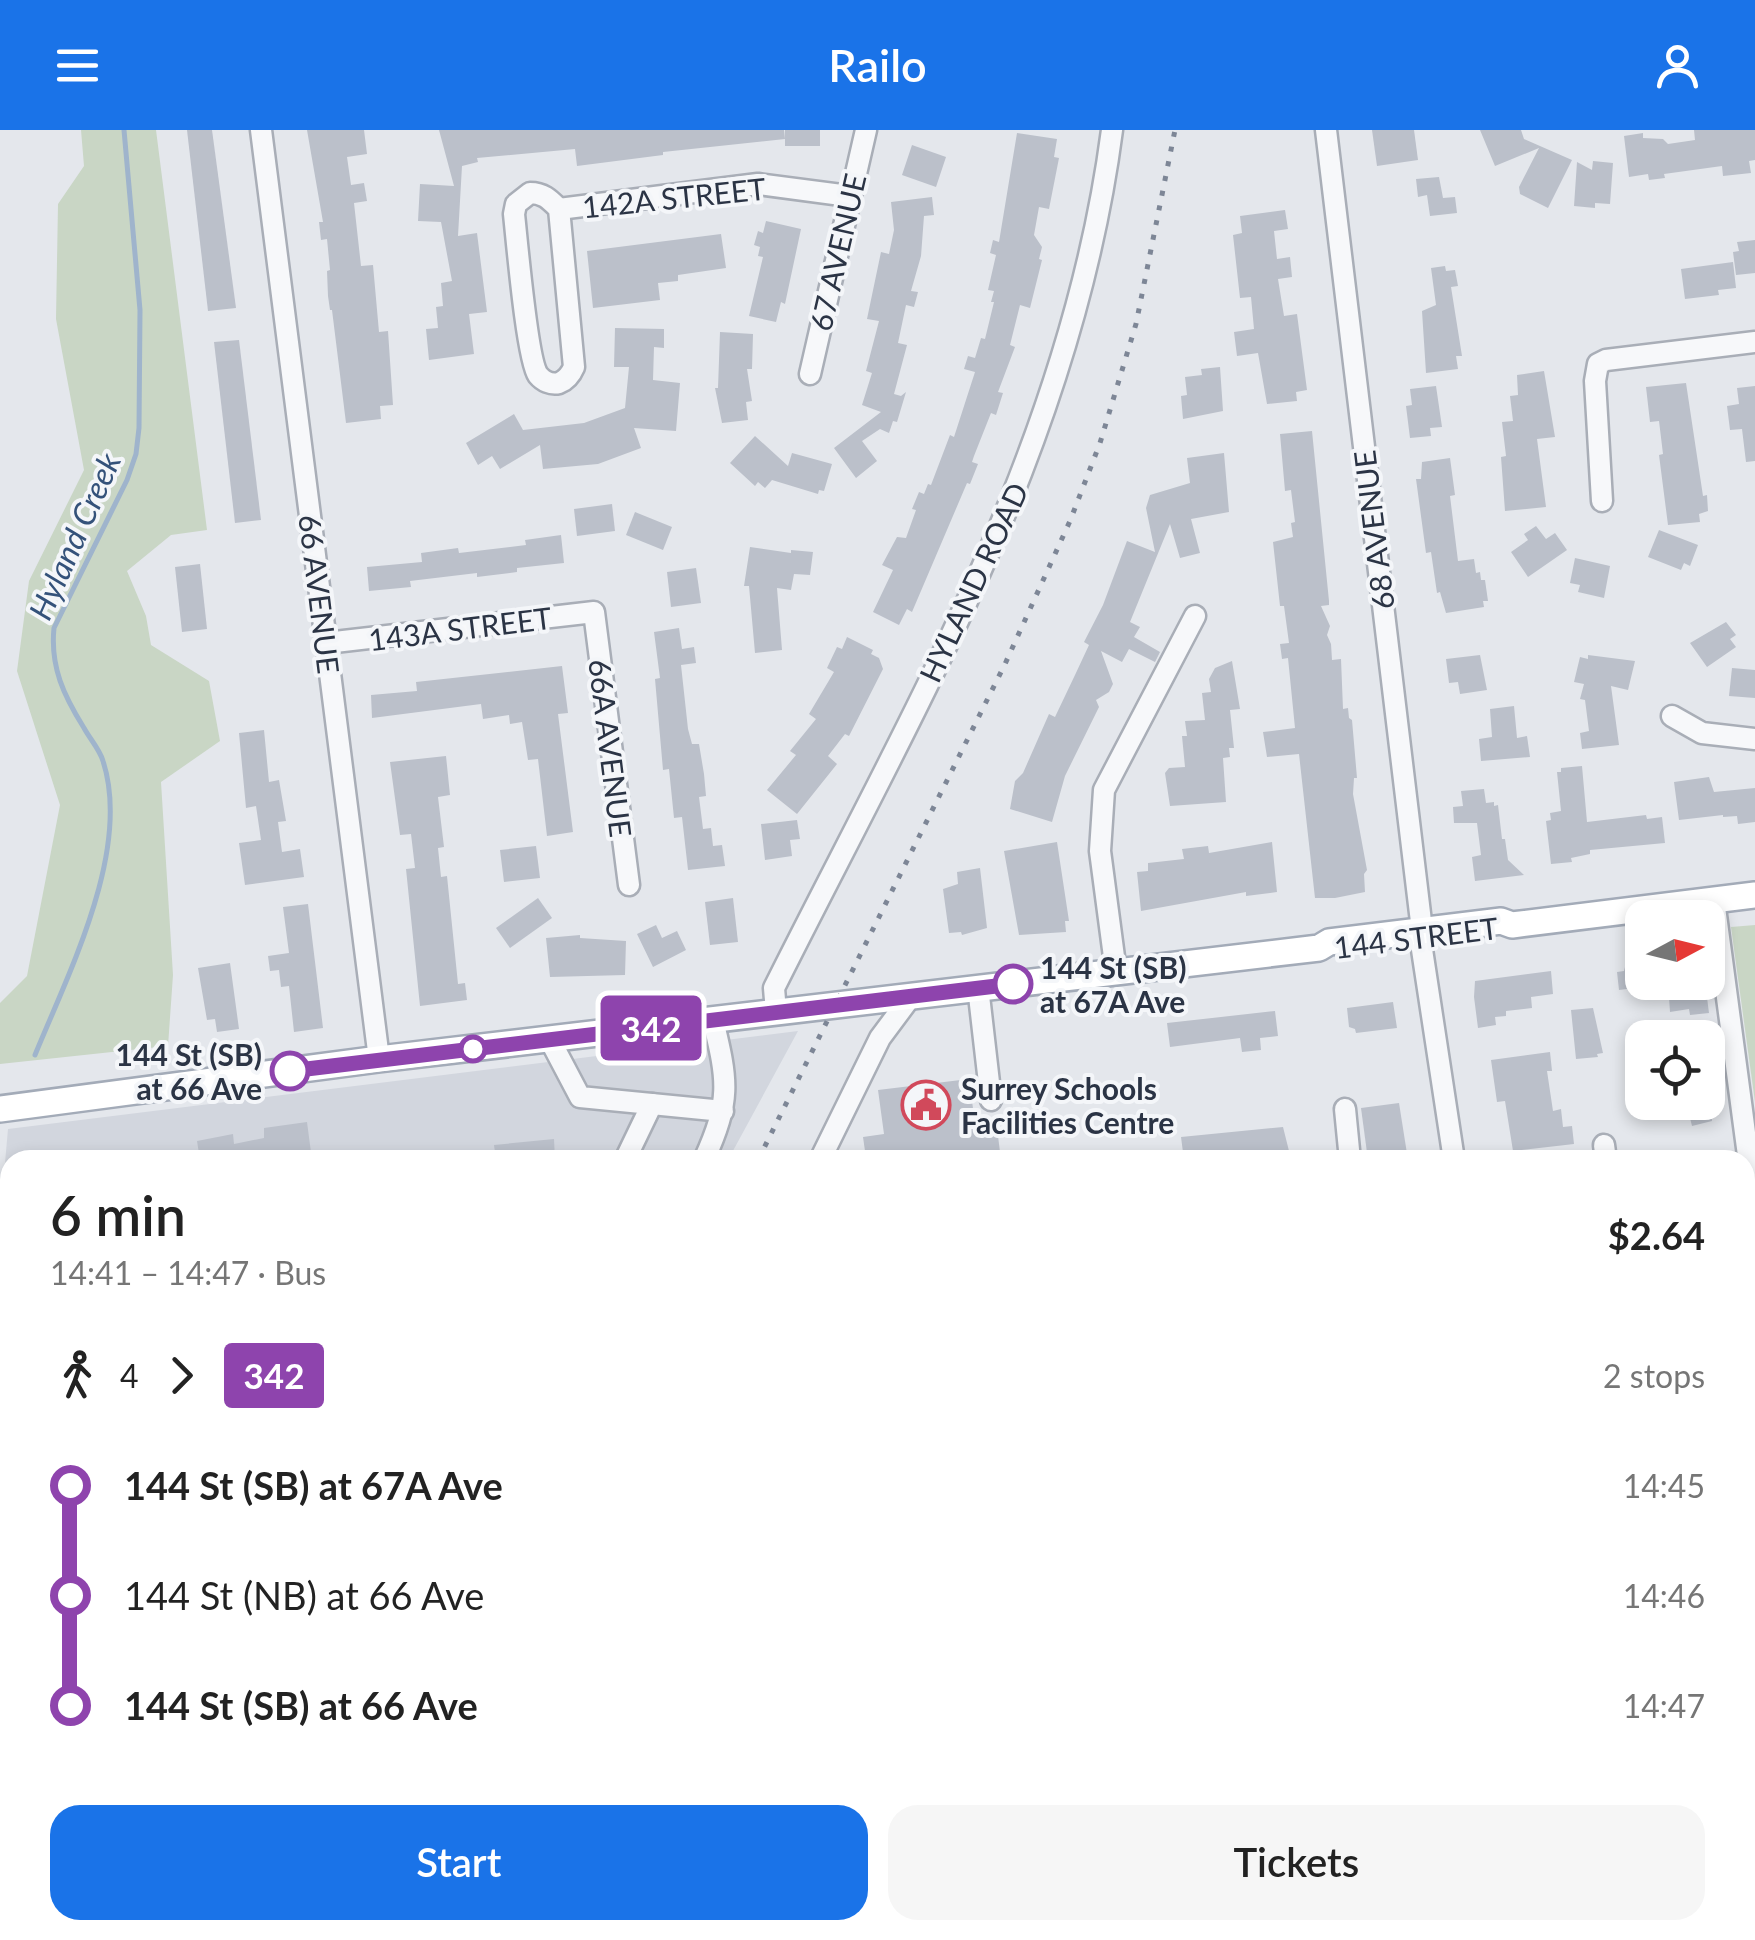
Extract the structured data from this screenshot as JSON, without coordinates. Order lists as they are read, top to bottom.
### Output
{
  "streets": {
    "main road": ["144 STREET"],
    "street": [
      "142A STREET",
      "67 AVENUE",
      "68 AVENUE",
      "HYLAND ROAD",
      "66 AVENUE",
      "143A STREET",
      "66A AVENUE"
    ]
  },
  "crossings": [
    ["142A STREET", "67 AVENUE"],
    ["68 AVENUE", "144 STREET"],
    ["HYLAND ROAD", "144 STREET"],
    ["66 AVENUE", "143A STREET"],
    ["66 AVENUE", "144 STREET"],
    ["143A STREET", "66A AVENUE"]
  ],
  "water": ["Hyland Creek"],
  "places": {
    "other": ["144 St (SB) at 67A Ave", "144 St (SB) at 66 Ave"],
    "public building": ["Surrey Schools Facilities Centre"]
  },
  "lines": ["bus line 342"],
  "north": "right",
  "page": {
    "header": "Railo",
    "on_map": "342",
    "heading": ["6 min", "14:41 – 14:47 · Bus", "$2.64"],
    "legs": ["4", "342", "2 stops"],
    "list": [
      {
        "name": "144 St (SB) at 67A Ave",
        "value": "14:45"
      },
      {
        "name": "144 St (NB) at 66 Ave",
        "value": "14:46"
      },
      {
        "name": "144 St (SB) at 66 Ave",
        "value": "14:47"
      }
    ],
    "buttons": ["Start", "Tickets"]
  }
}
